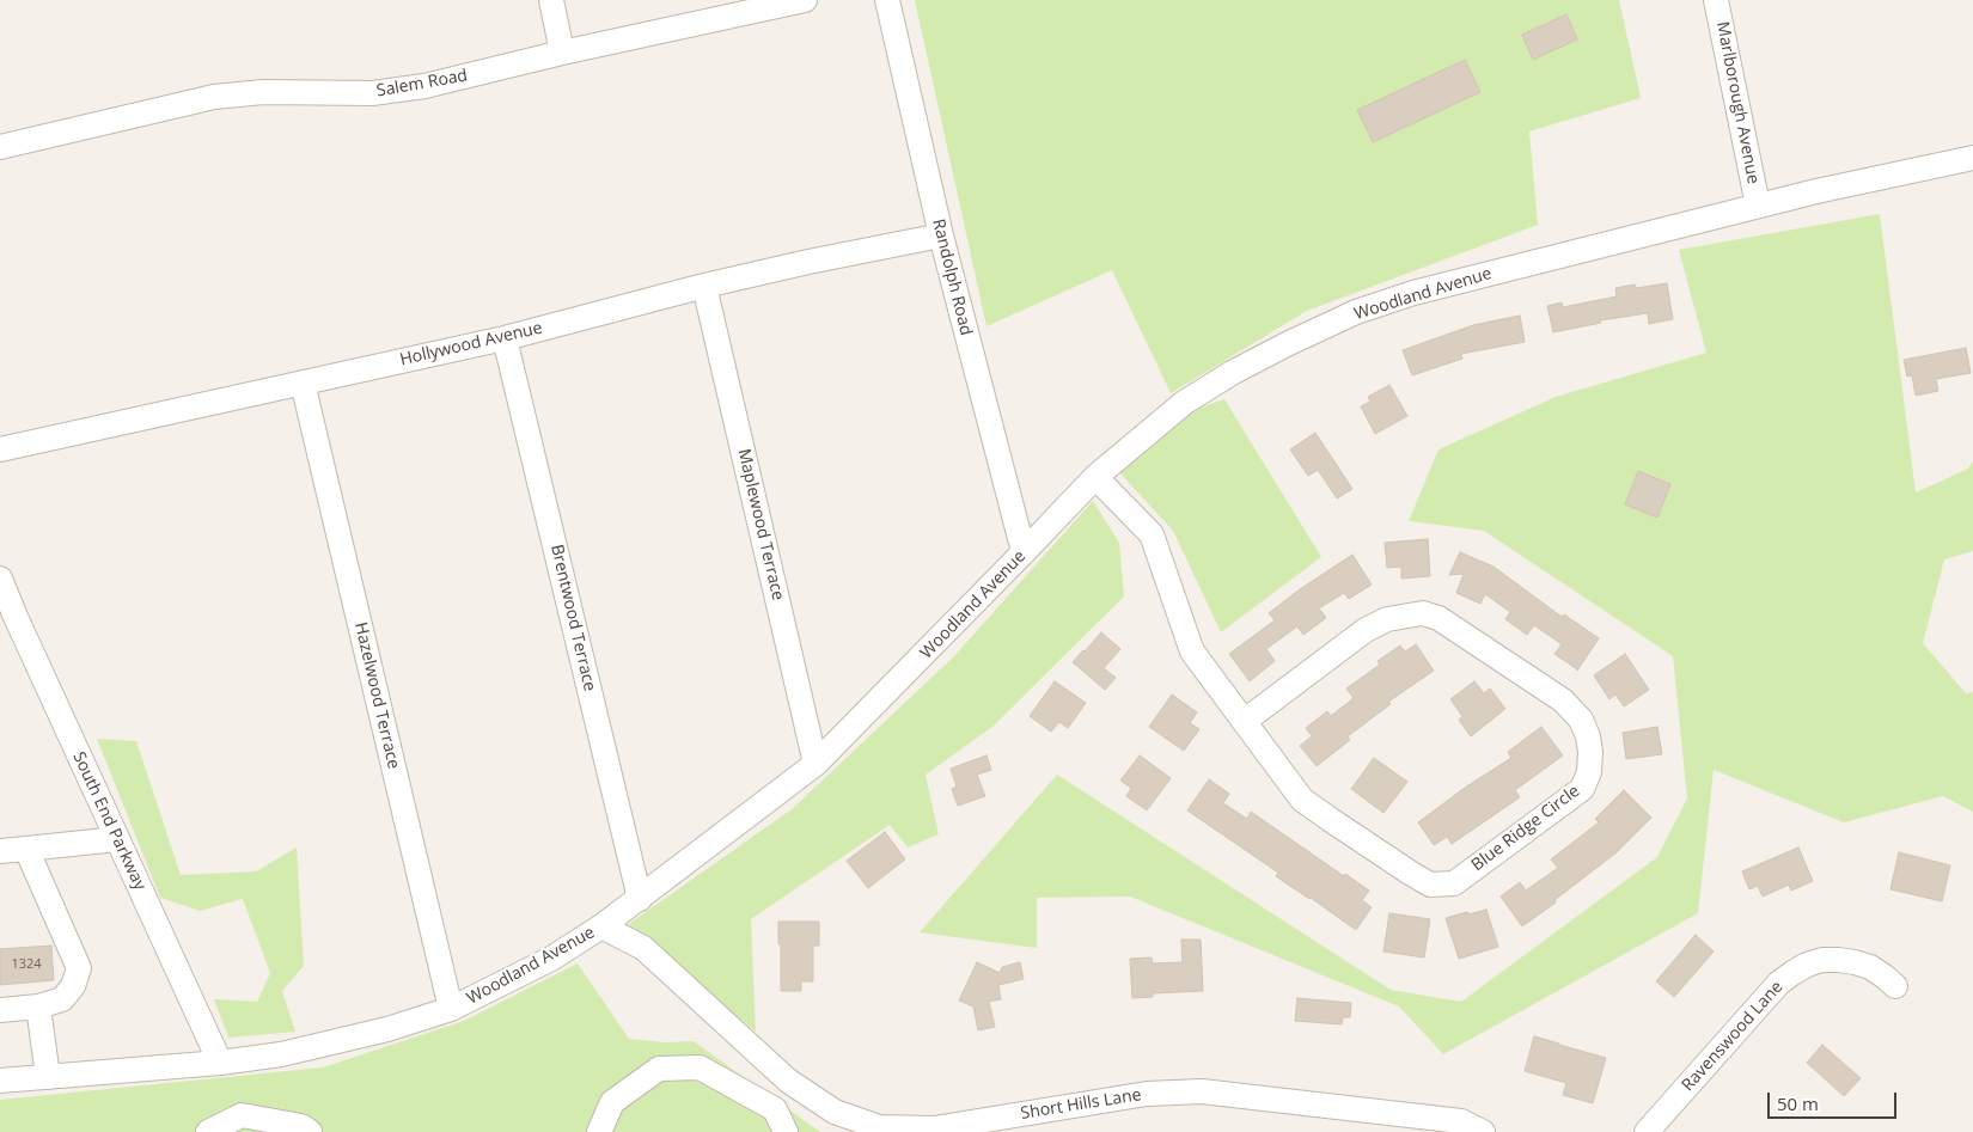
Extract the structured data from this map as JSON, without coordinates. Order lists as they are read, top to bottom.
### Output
{
  "streets": {
    "street": [
      "Salem Road",
      "Marlborough Avenue",
      "Randolph Road",
      "Woodland Avenue",
      "Hollywood Avenue",
      "Maplewood Terrace",
      "Brentwood Terrace",
      "Hazelwood Terrace",
      "South End Parkway",
      "Blue Ridge Circle",
      "Ravenswood Lane",
      "Short Hills Lane"
    ]
  },
  "crossings": [
    ["Marlborough Avenue", "Woodland Avenue"],
    ["Randolph Road", "Woodland Avenue"],
    ["Randolph Road", "Hollywood Avenue"],
    ["Woodland Avenue", "Maplewood Terrace"],
    ["Woodland Avenue", "Brentwood Terrace"],
    ["Woodland Avenue", "Hazelwood Terrace"],
    ["Woodland Avenue", "South End Parkway"],
    ["Woodland Avenue", "Blue Ridge Circle"],
    ["Woodland Avenue", "Short Hills Lane"],
    ["Hollywood Avenue", "Maplewood Terrace"],
    ["Hollywood Avenue", "Brentwood Terrace"],
    ["Hollywood Avenue", "Hazelwood Terrace"]
  ],
  "house_numbers": ["1324"],
  "scale_bar": "50 m"
}
